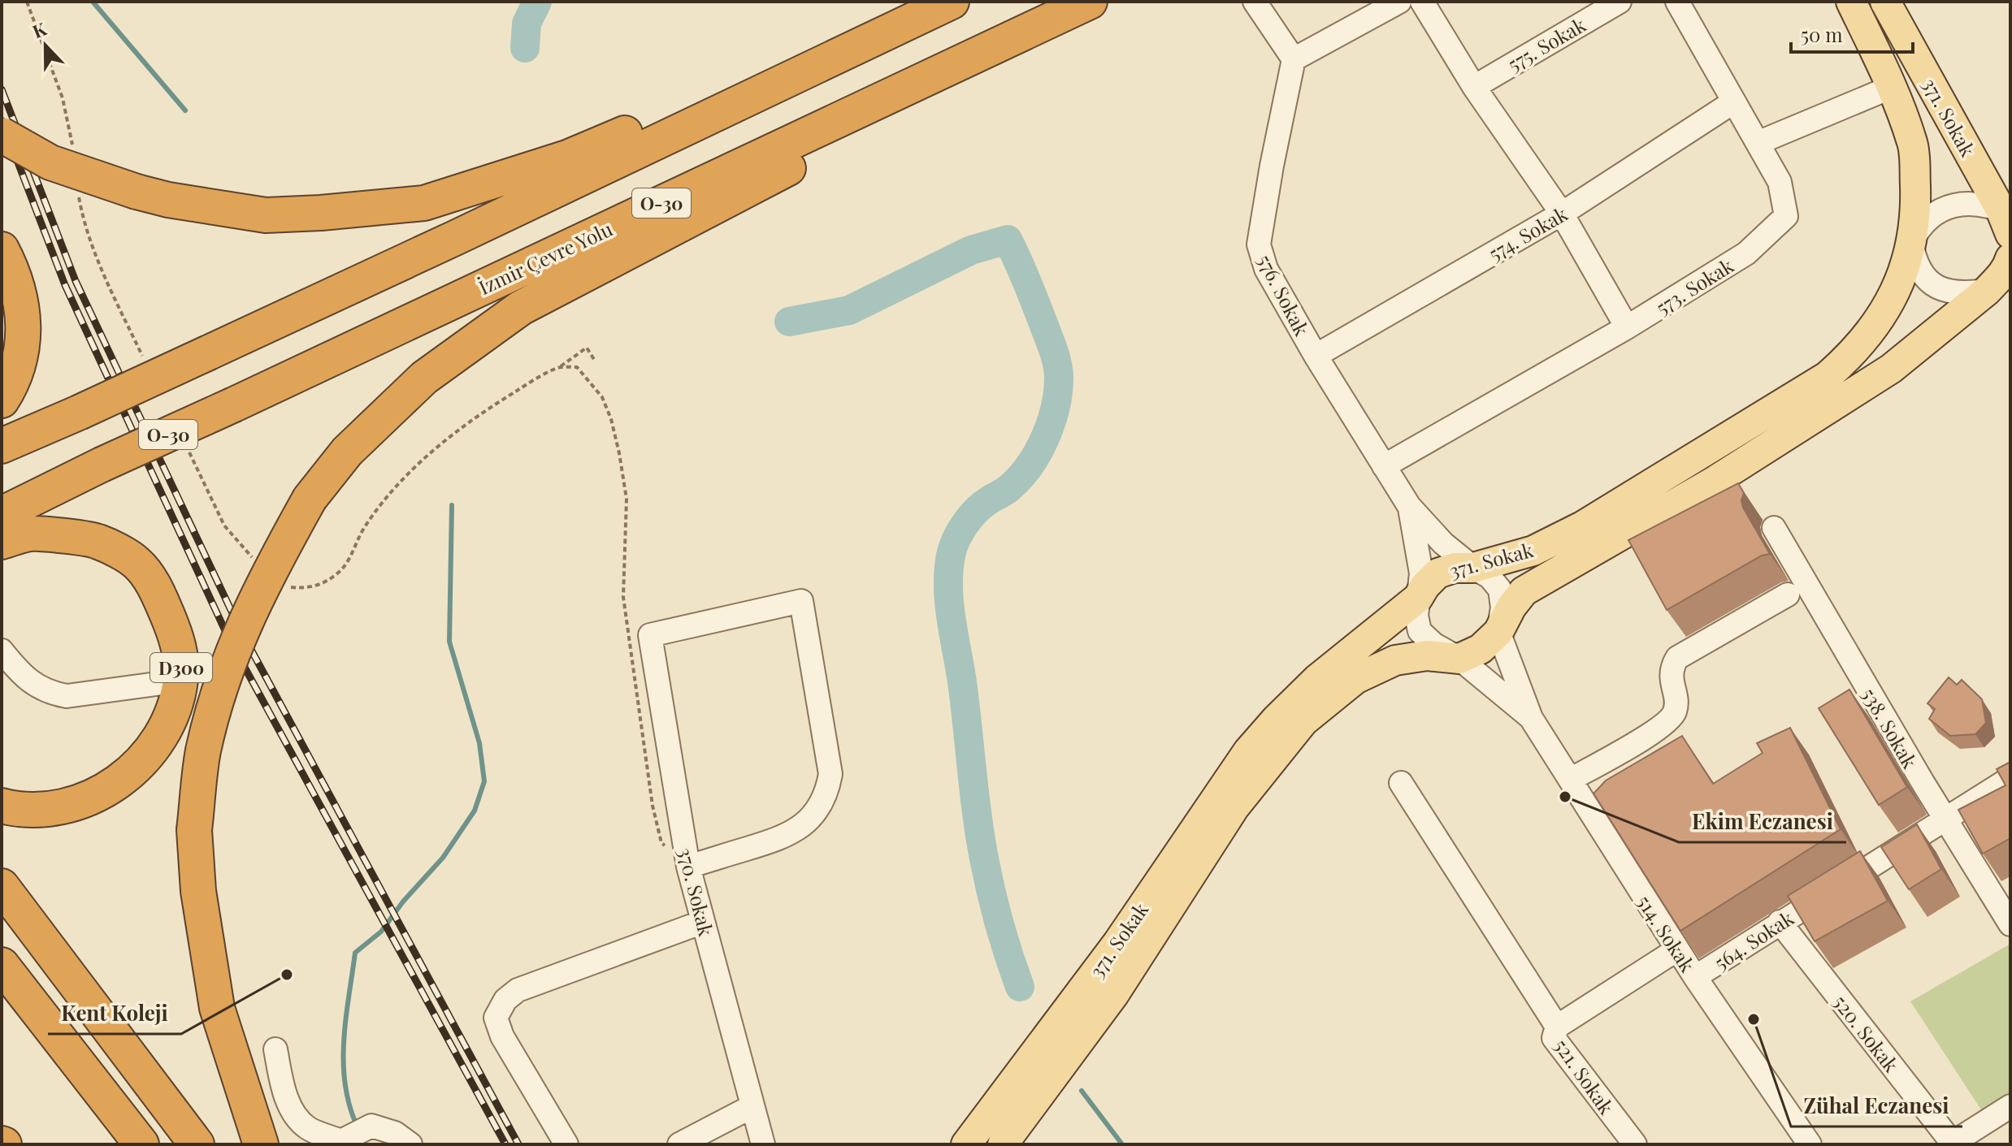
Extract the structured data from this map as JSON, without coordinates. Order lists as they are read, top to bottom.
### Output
{
  "streets": {
    "highway": ["O-30", "İzmir Çevre Yolu", "D300"],
    "main road": ["371. Sokak"],
    "street": [
      "575. Sokak",
      "574. Sokak",
      "573. Sokak",
      "576. Sokak",
      "538. Sokak",
      "370. Sokak",
      "514. Sokak",
      "564. Sokak",
      "520. Sokak",
      "521. Sokak"
    ]
  },
  "crossings": [
    ["574. Sokak", "573. Sokak"],
    ["574. Sokak", "576. Sokak"],
    ["573. Sokak", "576. Sokak"],
    ["538. Sokak", "564. Sokak"],
    ["514. Sokak", "564. Sokak"],
    ["514. Sokak", "521. Sokak"],
    ["564. Sokak", "520. Sokak"]
  ],
  "places": ["Ekim Eczanesi", "Kent Koleji", "Zühal Eczanesi"],
  "scale_bar": "50 m",
  "north": "top"
}
